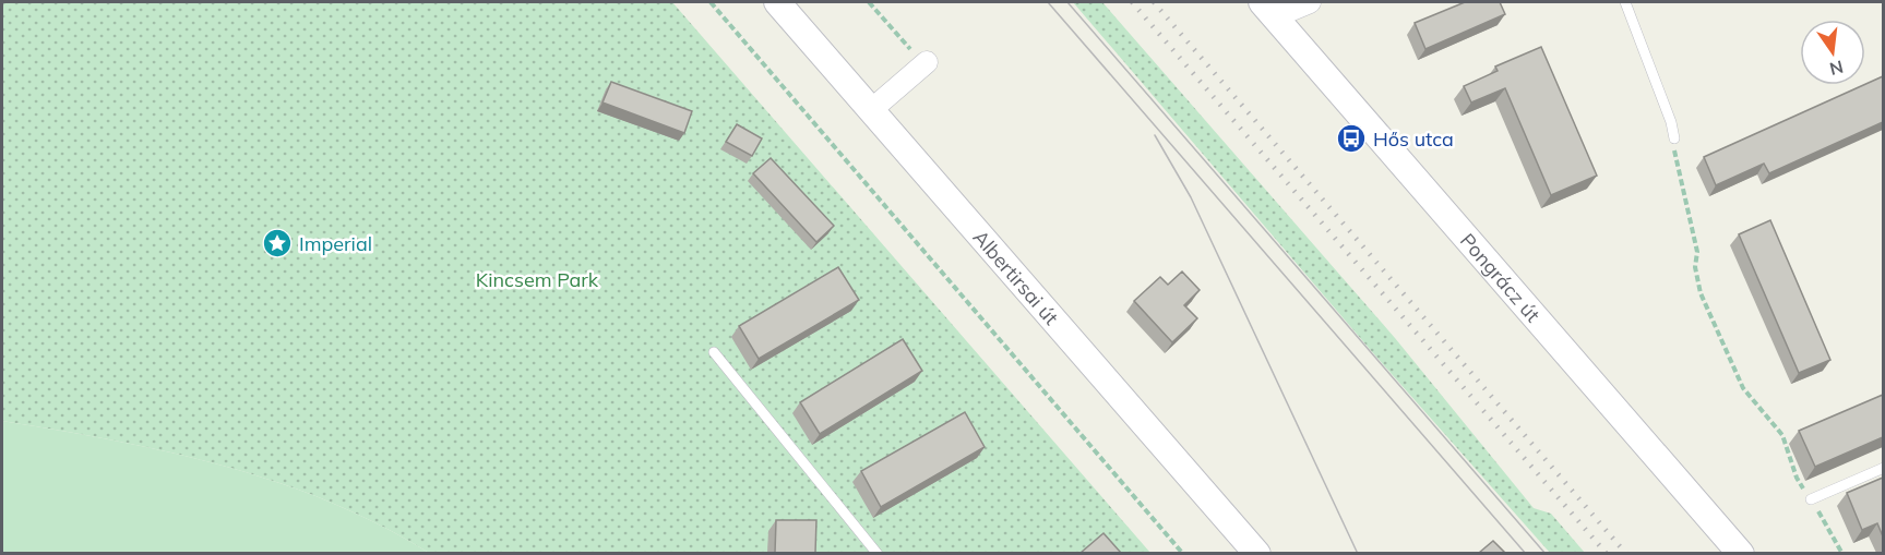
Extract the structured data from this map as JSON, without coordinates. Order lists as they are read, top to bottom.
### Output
{
  "streets": {
    "street": ["Pongrácz út", "Albertirsai út"]
  },
  "parks": ["Kincsem Park"],
  "places": {
    "bus stop": ["Hős utca"],
    "place": ["Imperial"]
  },
  "north": "bottom"
}
